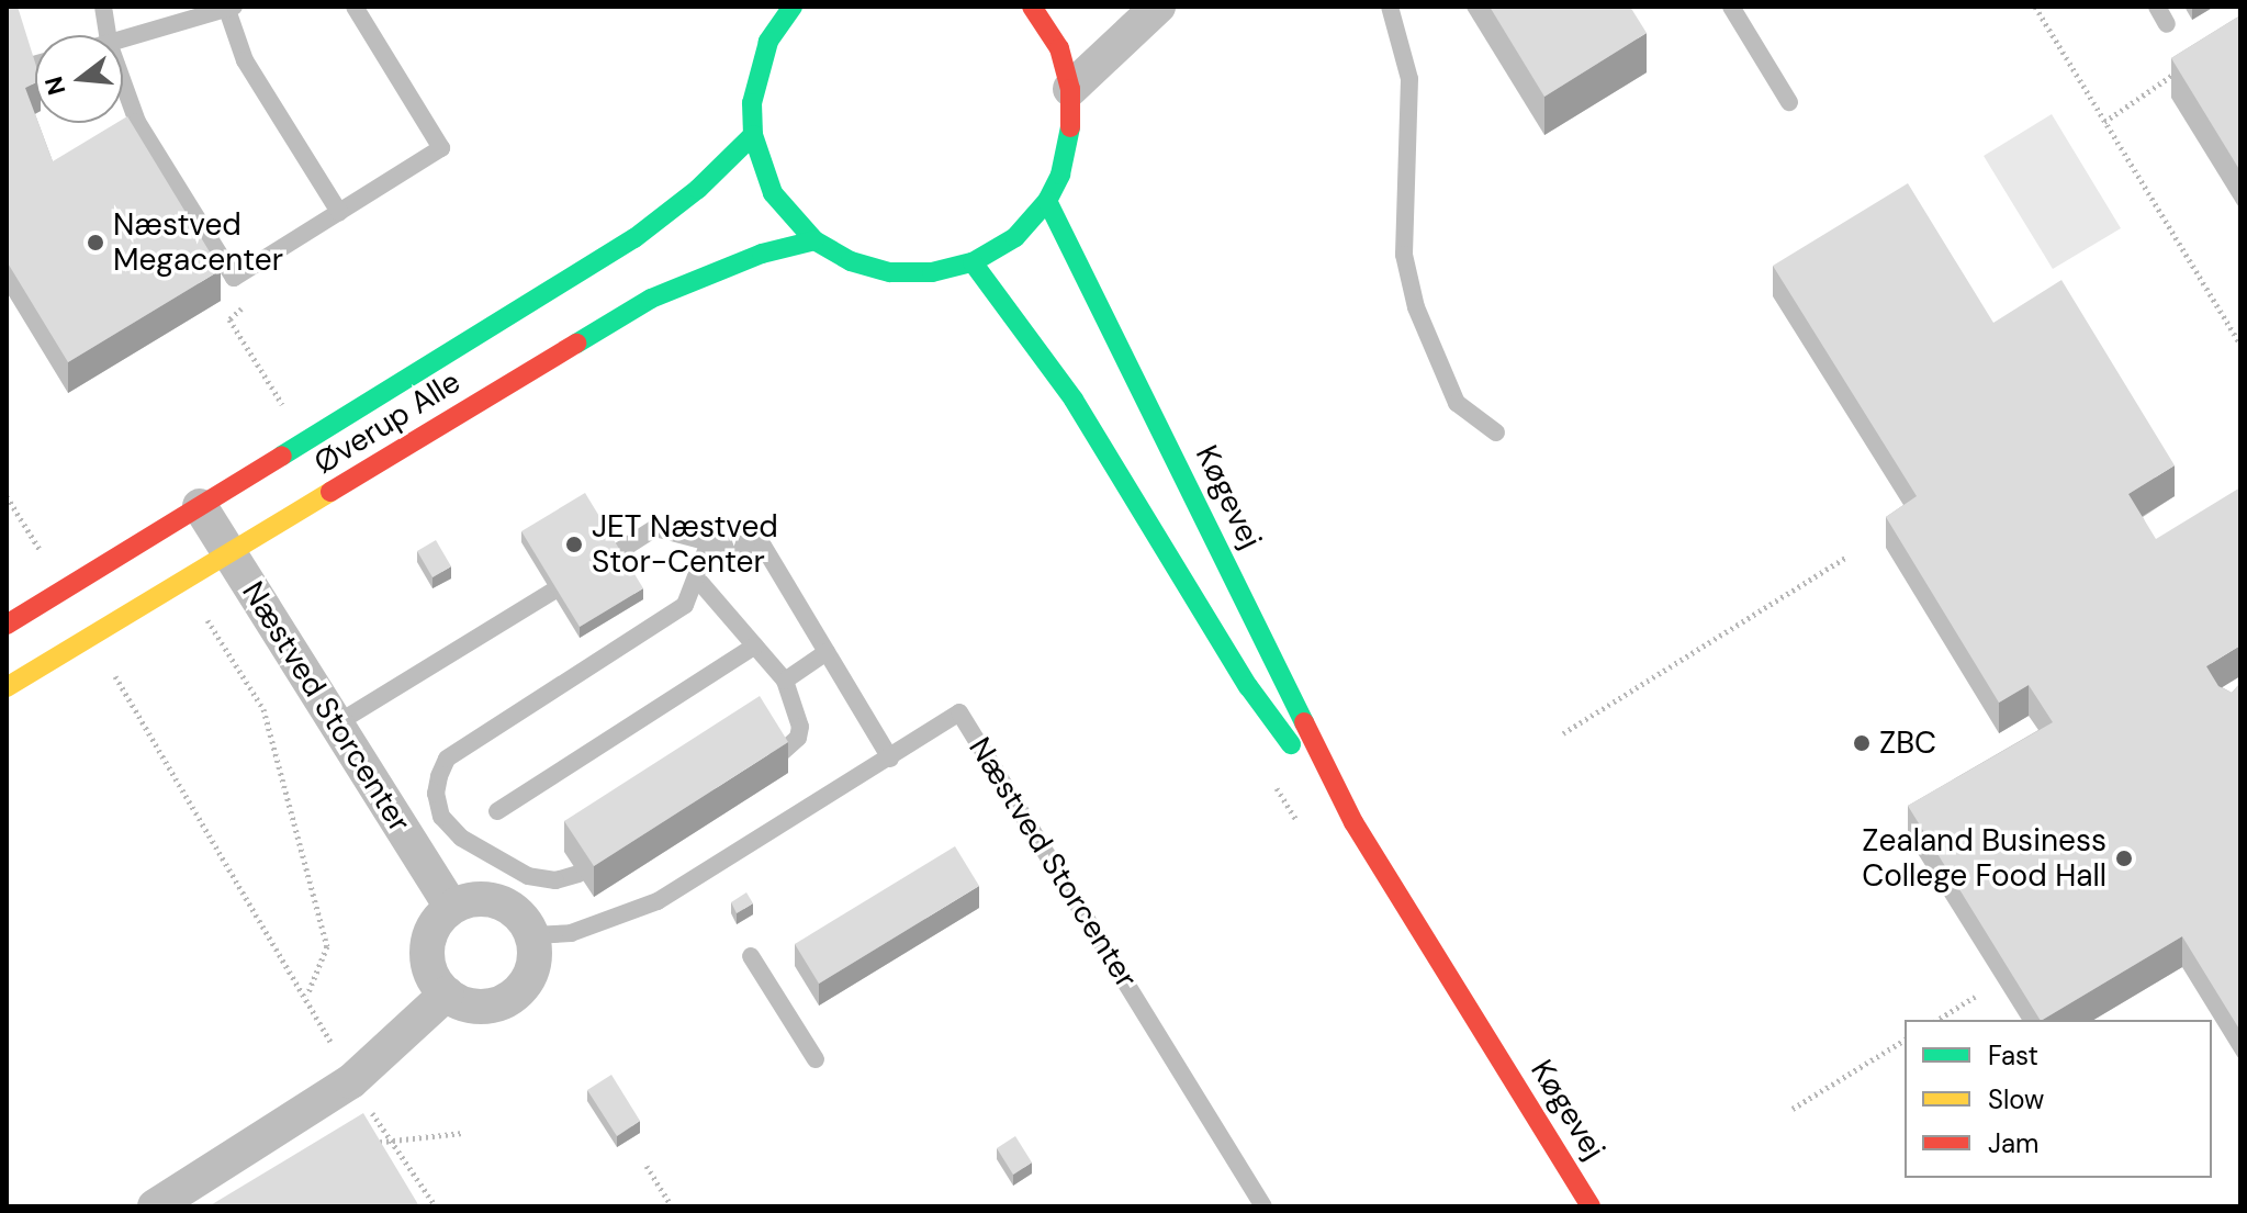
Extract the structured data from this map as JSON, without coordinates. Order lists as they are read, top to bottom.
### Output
{
  "streets": {
    "street": ["Øverup Alle", "Køgevej", "Næstved Storcenter"]
  },
  "crossings": [
    ["Øverup Alle", "Næstved Storcenter"]
  ],
  "places": [
    "Næstved Megacenter",
    "JET Næstved Stor-Center",
    "ZBC",
    "Zealand Business College Food Hall"
  ],
  "legend": ["Fast", "Slow", "Jam"],
  "north": "left"
}
